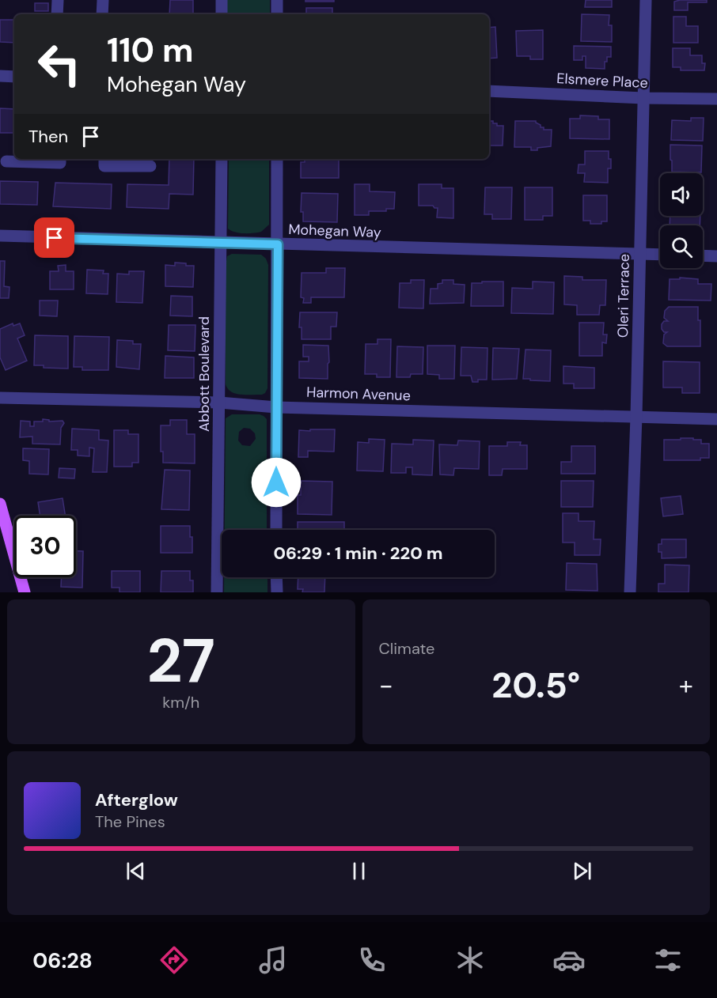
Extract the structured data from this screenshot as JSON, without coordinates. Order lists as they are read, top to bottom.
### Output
{
  "streets": {
    "street": [
      "Elsmere Place",
      "Mohegan Way",
      "Oleri Terrace",
      "Abbott Boulevard",
      "Harmon Avenue"
    ]
  },
  "crossings": [
    ["Elsmere Place", "Oleri Terrace"],
    ["Mohegan Way", "Oleri Terrace"],
    ["Mohegan Way", "Abbott Boulevard"],
    ["Oleri Terrace", "Harmon Avenue"],
    ["Abbott Boulevard", "Harmon Avenue"]
  ],
  "page": {
    "turn": ["110 m", "Mohegan Way"],
    "then": "Then",
    "limit": "30",
    "trip": "06:29 · 1 min · 220 m",
    "tile": [
      ["27", "km/h"],
      "Climate"
    ],
    "heat": ["−", "20.5°", "+"],
    "song": ["Afterglow", "The Pines"],
    "tabs": "06:28"
  }
}
